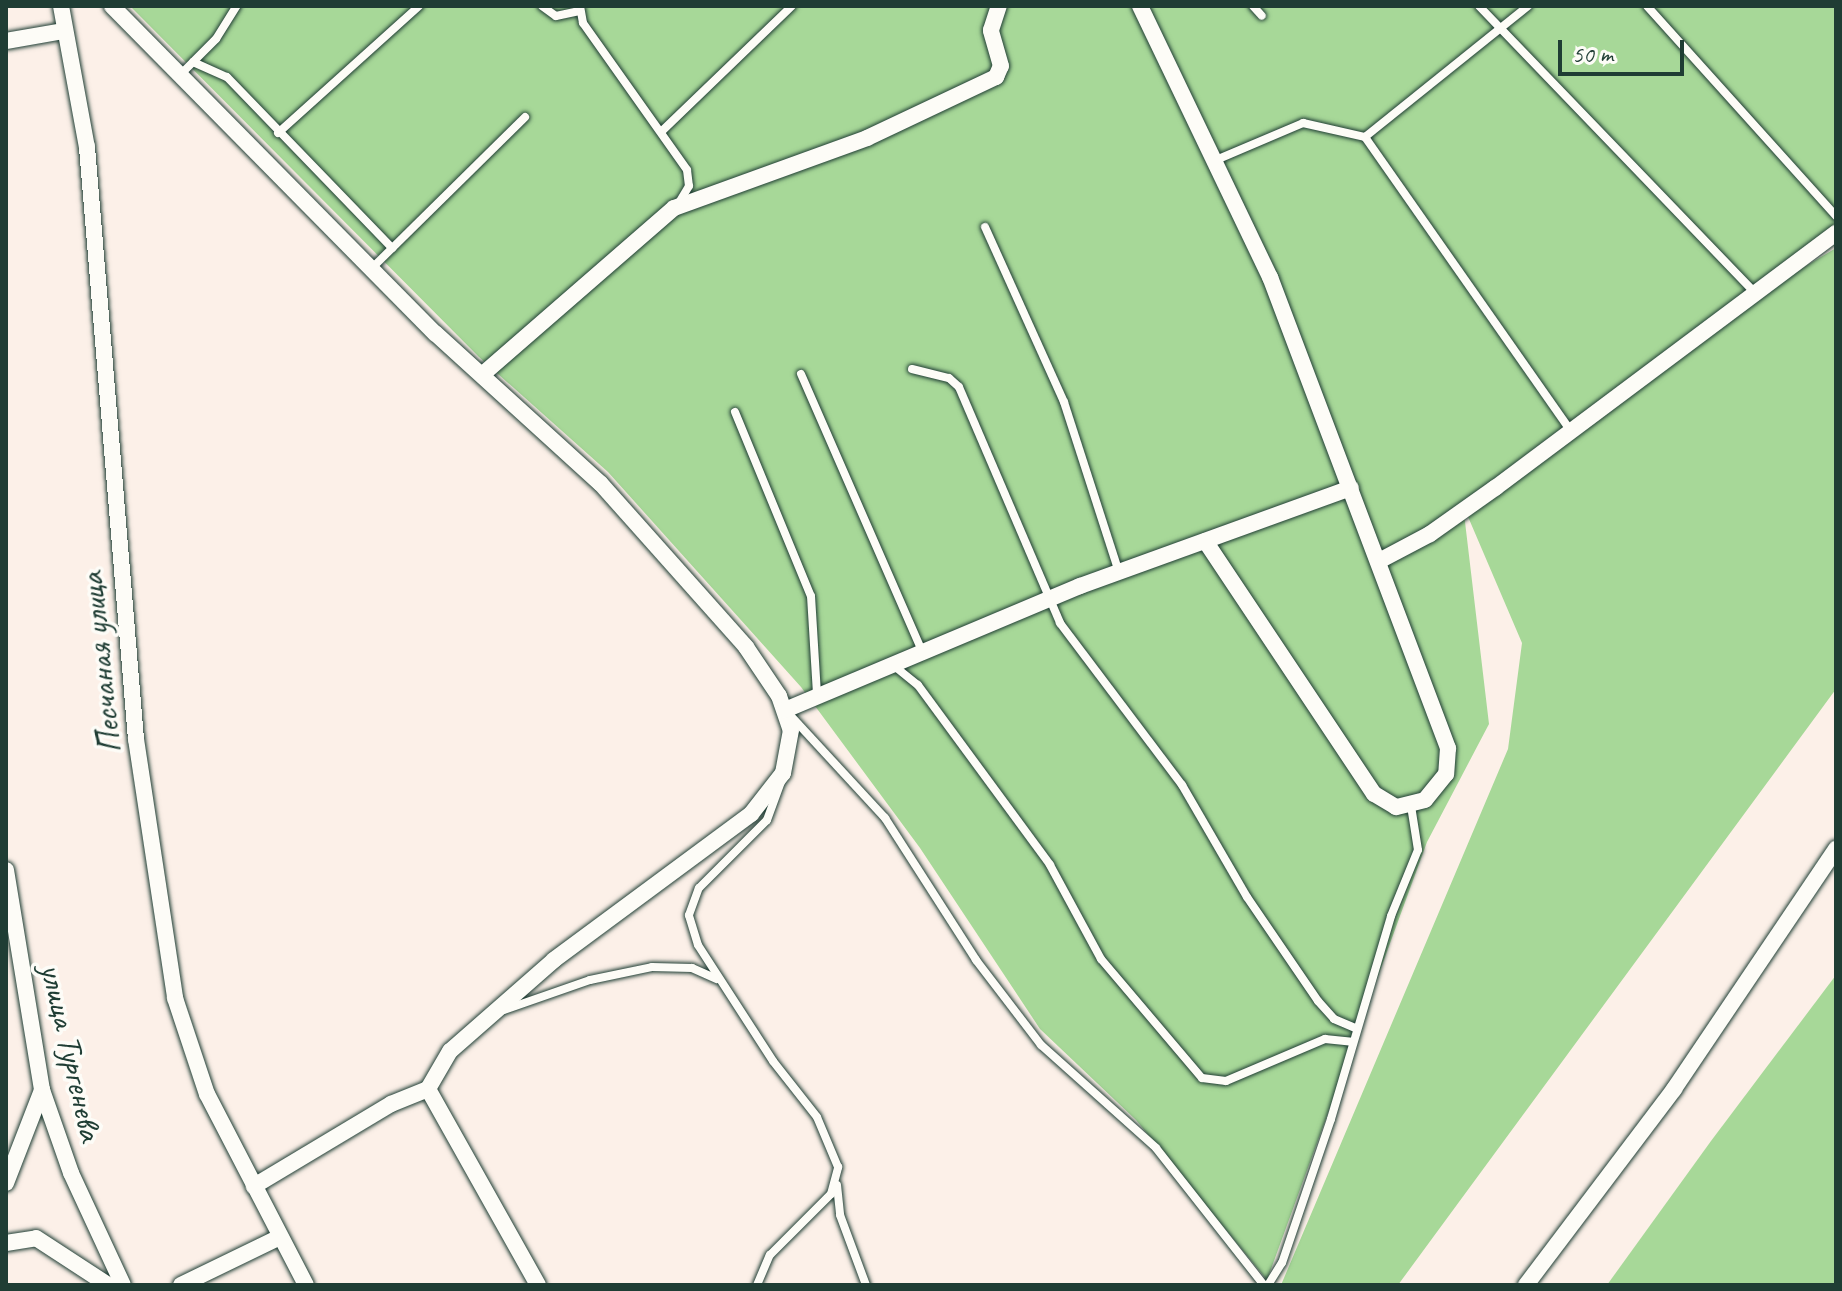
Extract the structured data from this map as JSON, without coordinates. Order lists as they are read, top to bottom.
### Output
{
  "streets": {
    "street": ["Песчаная улица", "улица Тургенева"]
  },
  "scale_bar": "50 m"
}
